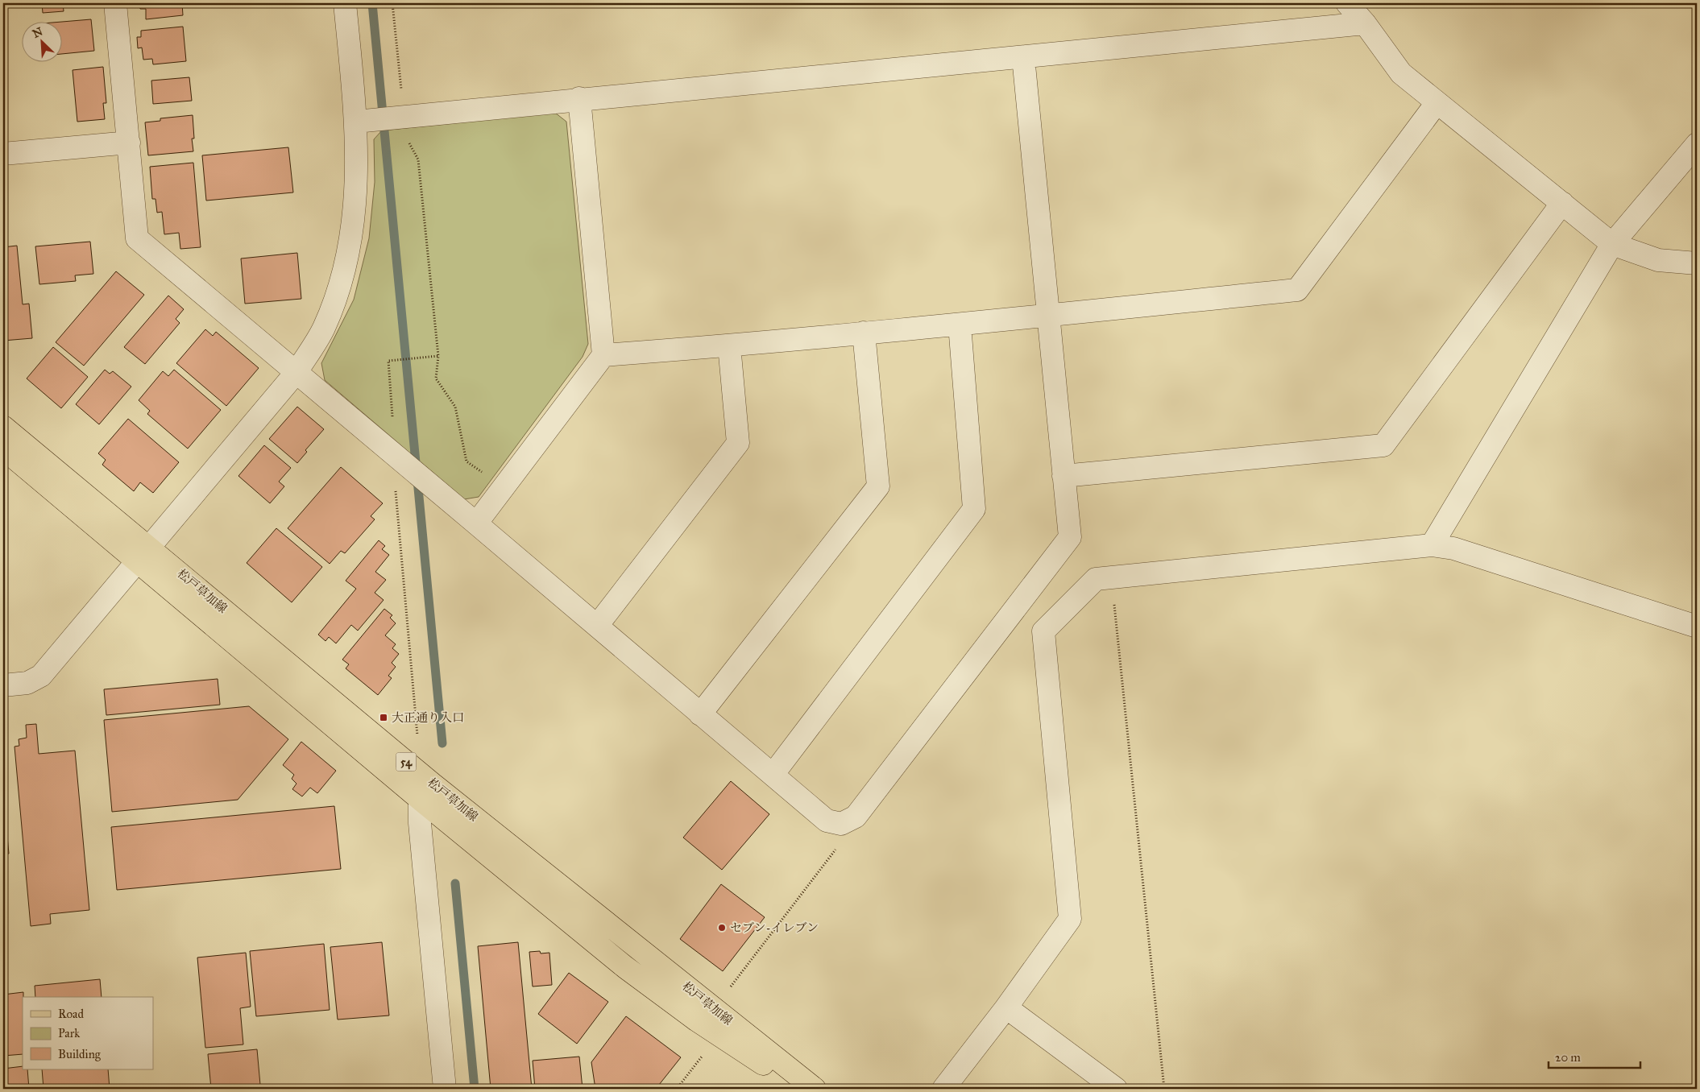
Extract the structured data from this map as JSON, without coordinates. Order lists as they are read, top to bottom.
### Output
{
  "streets": {
    "main road": ["松戸草加線", "54"]
  },
  "places": {
    "transit": ["大正通り入口"],
    "other": ["セブン-イレブン"]
  },
  "legend": ["Road", "Park", "Building"],
  "scale_bar": "20 m",
  "north": "top left"
}
